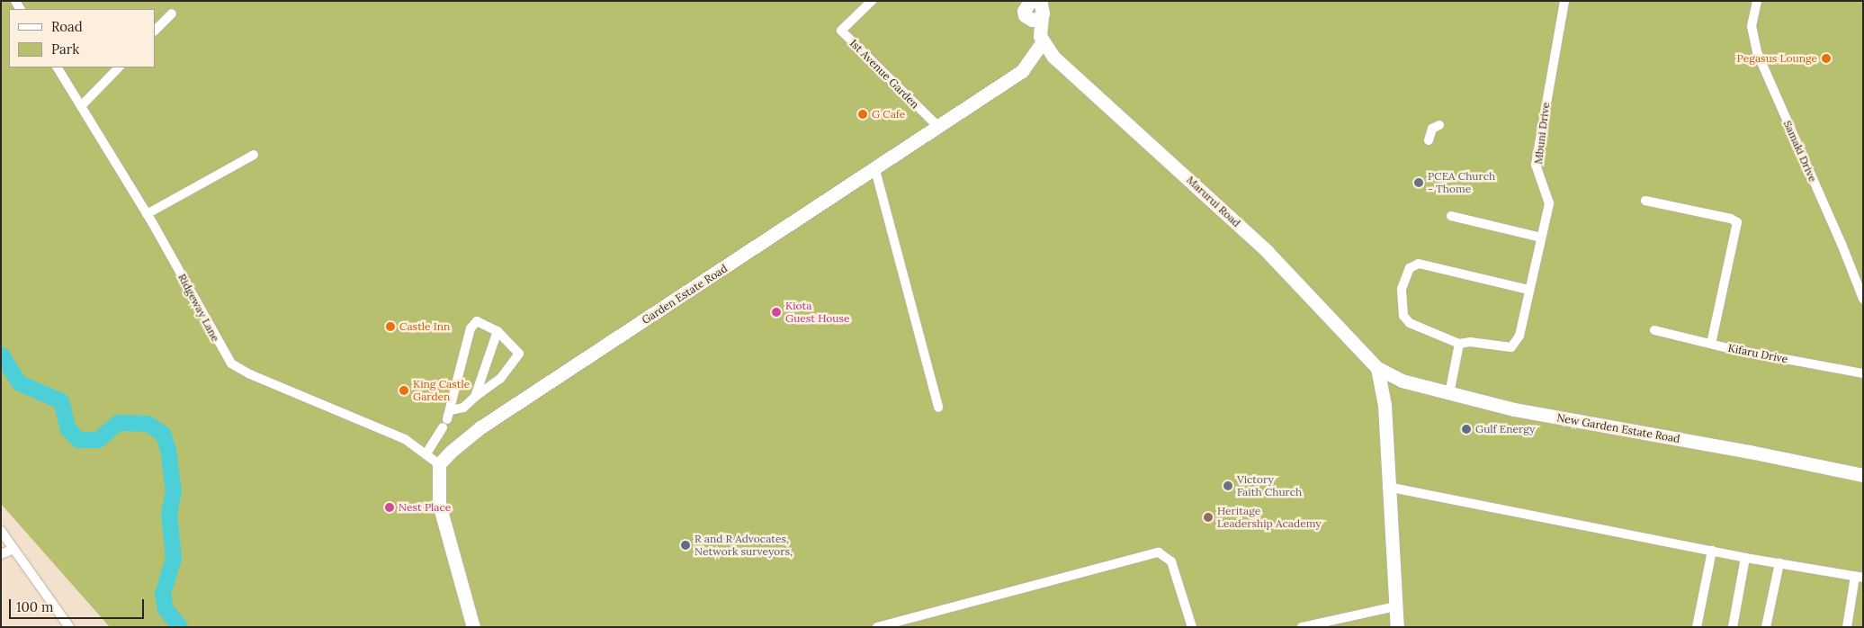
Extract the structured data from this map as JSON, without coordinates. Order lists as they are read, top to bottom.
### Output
{
  "streets": {
    "street": [
      "1st Avenue Garden",
      "Mbuni Drive",
      "Samaki Drive",
      "Marurui Road",
      "Garden Estate Road",
      "Ridgeway Lane",
      "Kifaru Drive",
      "New Garden Estate Road"
    ]
  },
  "crossings": [
    ["1st Avenue Garden", "Garden Estate Road"],
    ["Marurui Road", "Garden Estate Road"],
    ["Marurui Road", "New Garden Estate Road"],
    ["Garden Estate Road", "Ridgeway Lane"]
  ],
  "places": [
    "Pegasus Lounge",
    "G Cafe",
    "PCEA Church - Thome",
    "Kiota Guest House",
    "Castle Inn",
    "King Castle Garden",
    "Gulf Energy",
    "Victory Faith Church",
    "Nest Place",
    "Heritage Leadership Academy",
    "R and R Advocates, Network surveyors,"
  ],
  "legend": ["Road", "Park"],
  "scale_bar": "100 m"
}
